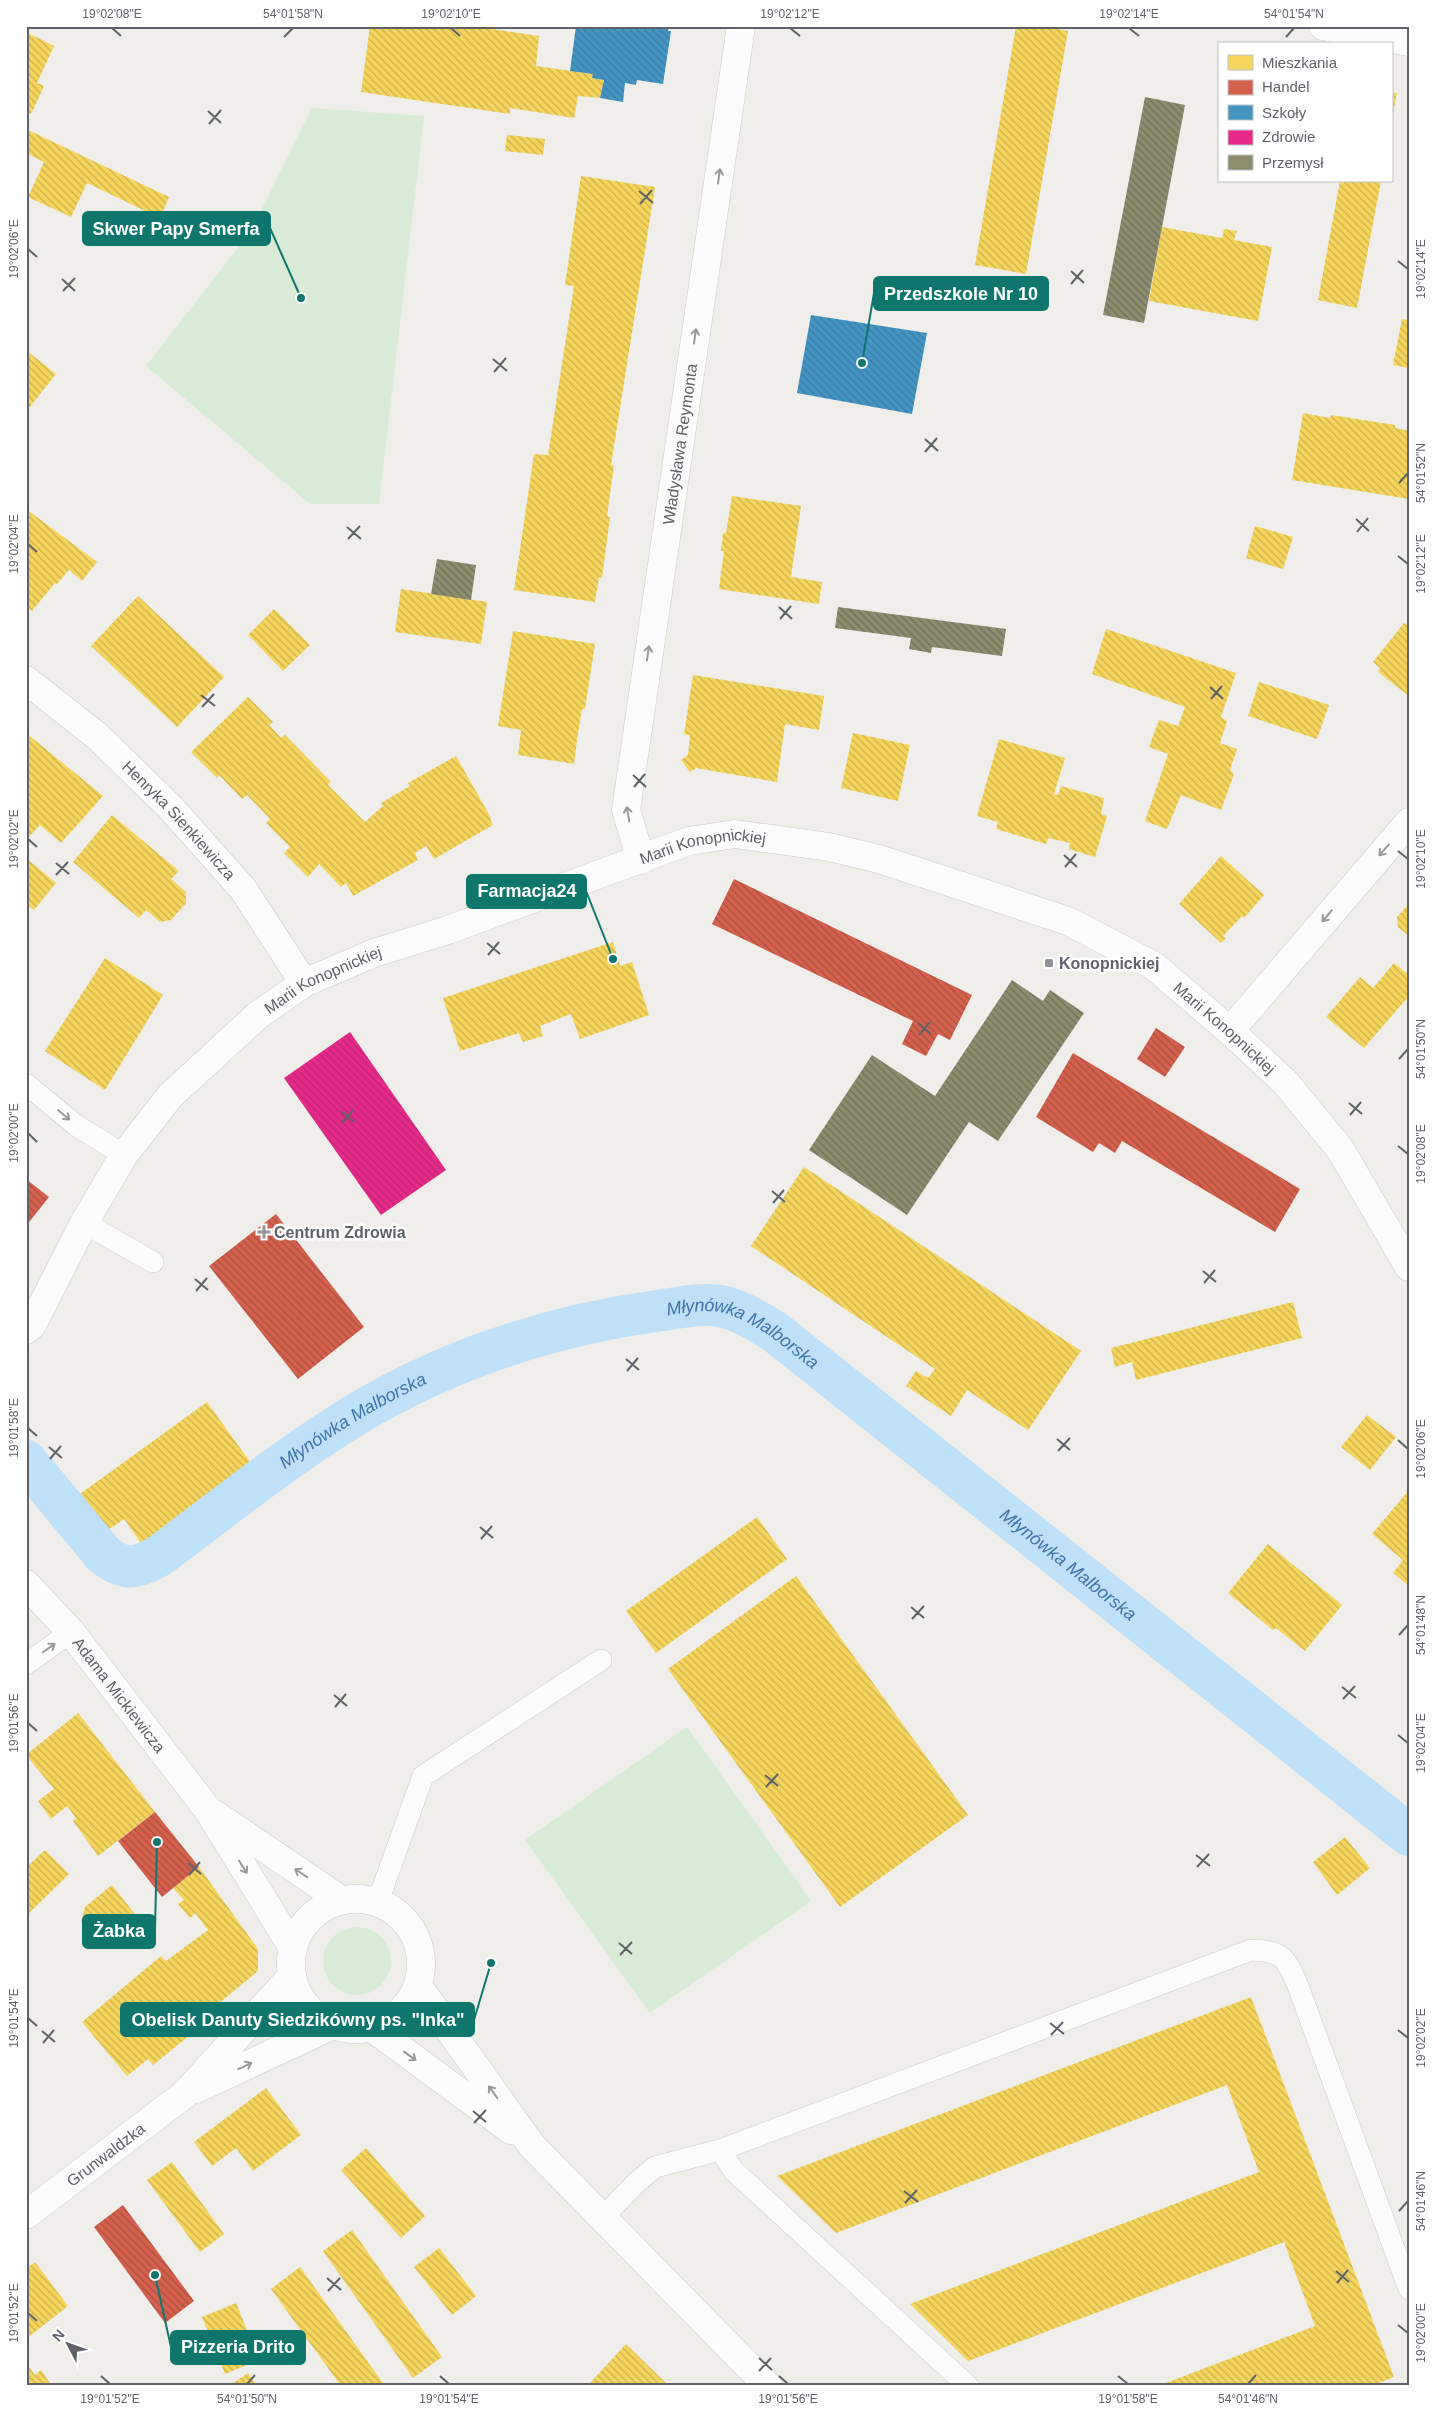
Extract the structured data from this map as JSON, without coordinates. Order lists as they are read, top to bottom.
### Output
{
  "streets": {
    "street": [
      "Władysława Reymonta",
      "Henryka Sienkiewicza",
      "Marii Konopnickiej",
      "Adama Mickiewicza",
      "Grunwaldzka"
    ]
  },
  "crossings": [
    ["Władysława Reymonta", "Marii Konopnickiej"],
    ["Henryka Sienkiewicza", "Marii Konopnickiej"],
    ["Adama Mickiewicza", "Grunwaldzka"]
  ],
  "one_way": ["Władysława Reymonta"],
  "water": ["Młynówka Malborska"],
  "places": {
    "other": [
      "Skwer Papy Smerfa",
      "Przedszkole Nr 10",
      "Farmacja24",
      "Żabka",
      "Obelisk Danuty Siedzikówny ps. \"Inka\"",
      "Pizzeria Drito"
    ],
    "transit": ["Konopnickiej"],
    "health": ["Centrum Zdrowia"]
  },
  "legend": [
    "Mieszkania",
    "Handel",
    "Szkoły",
    "Zdrowie",
    "Przemysł"
  ],
  "north": "top left",
  "coordinates": [
    "19°02'08\"E",
    "54°01'58\"N",
    "19°02'10\"E",
    "19°02'12\"E",
    "19°02'14\"E",
    "54°01'54\"N",
    "19°02'06\"E",
    "54°01'52\"N",
    "19°02'04\"E",
    "19°02'02\"E",
    "54°01'50\"N",
    "19°02'00\"E",
    "19°01'58\"E",
    "54°01'48\"N",
    "19°01'56\"E",
    "19°01'54\"E",
    "54°01'46\"N",
    "19°01'52\"E"
  ]
}
